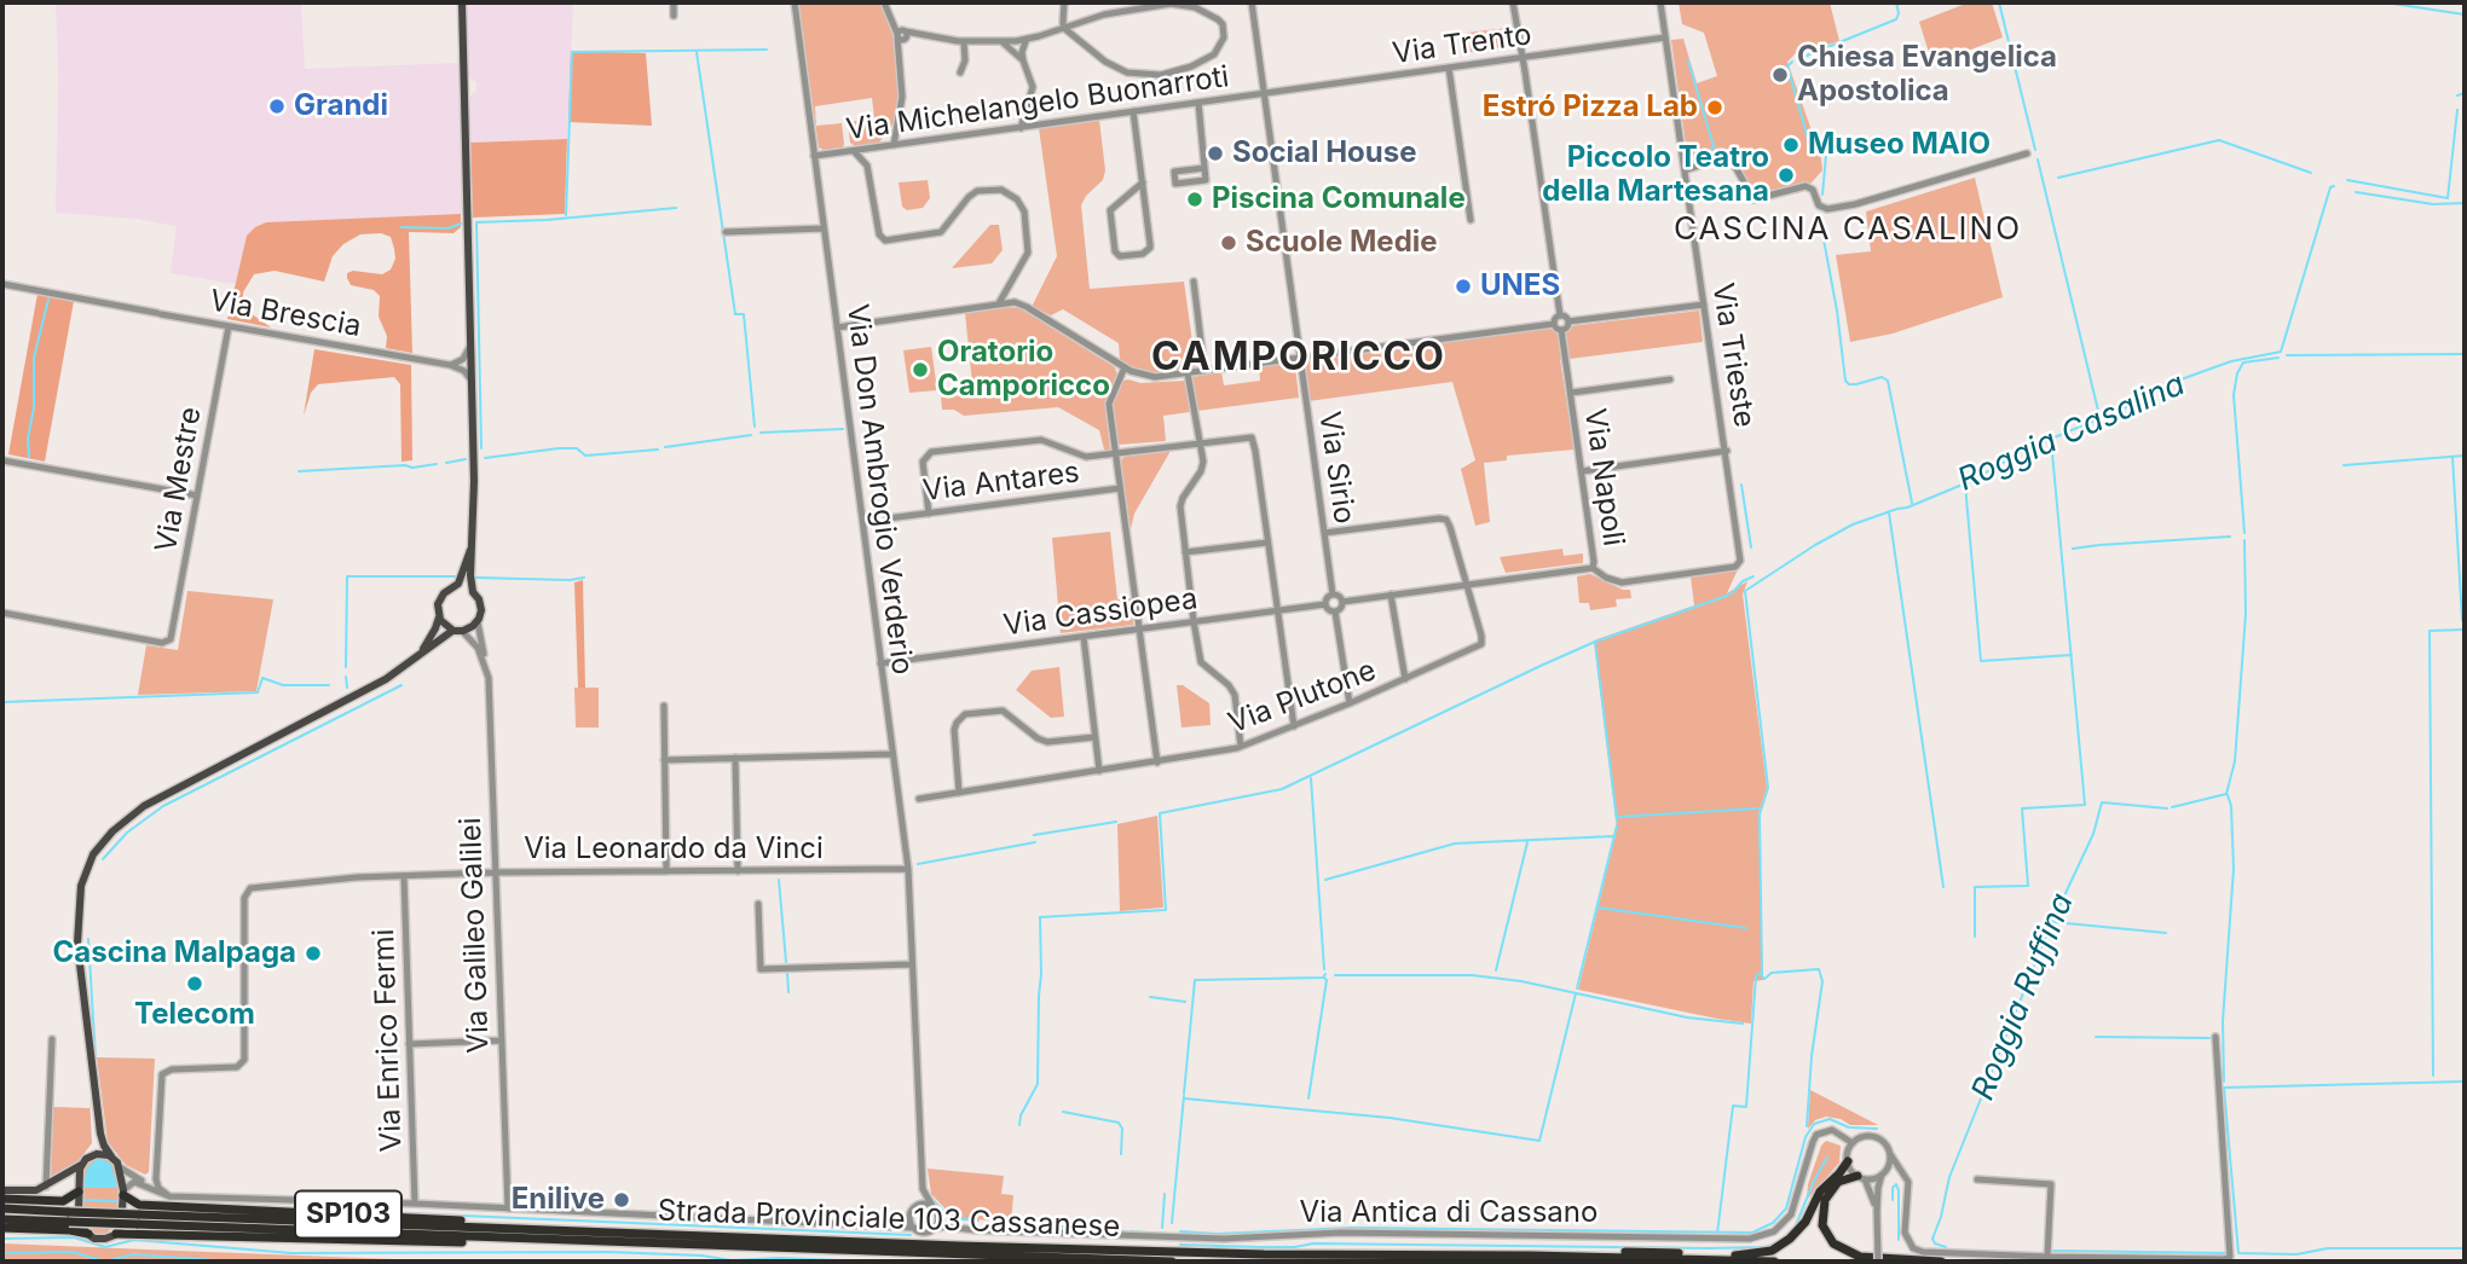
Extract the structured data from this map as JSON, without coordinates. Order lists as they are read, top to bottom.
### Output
{
  "streets": {
    "highway": ["SP103", "Strada Provinciale 103 Cassanese"],
    "street": [
      "Via Trento",
      "Via Michelangelo Buonarroti",
      "Via Brescia",
      "Via Trieste",
      "Via Sirio",
      "Via Napoli",
      "Via Mestre",
      "Via Antares",
      "Via Don Ambrogio Verderio",
      "Via Cassiopea",
      "Via Plutone",
      "Via Leonardo da Vinci",
      "Via Galileo Galilei",
      "Via Enrico Fermi",
      "Via Antica di Cassano"
    ]
  },
  "crossings": [
    ["Via Trento", "Via Michelangelo Buonarroti"],
    ["Via Trento", "Via Trieste"],
    ["Via Trento", "Via Sirio"],
    ["Via Michelangelo Buonarroti", "Via Sirio"],
    ["Via Michelangelo Buonarroti", "Via Don Ambrogio Verderio"],
    ["Via Brescia", "Via Mestre"],
    ["Via Trieste", "Via Napoli"],
    ["Via Sirio", "Via Cassiopea"],
    ["Via Don Ambrogio Verderio", "Via Cassiopea"],
    ["Via Don Ambrogio Verderio", "Via Leonardo da Vinci"],
    ["Via Leonardo da Vinci", "Via Galileo Galilei"],
    ["Via Leonardo da Vinci", "Via Enrico Fermi"],
    ["Via Antica di Cassano", "SP103"],
    ["SP103", "Strada Provinciale 103 Cassanese"]
  ],
  "districts": ["CASCINA CASALINO", "CAMPORICCO"],
  "water": ["Roggia Casalina", "Roggia Ruffina"],
  "places": [
    "Chiesa Evangelica Apostolica",
    "Grandi",
    "Estró Pizza Lab",
    "Museo MAIO",
    "Social House",
    "Piccolo Teatro della Martesana",
    "Piscina Comunale",
    "Scuole Medie",
    "UNES",
    "Oratorio Camporicco",
    "Cascina Malpaga",
    "Telecom",
    "Enilive"
  ]
}
